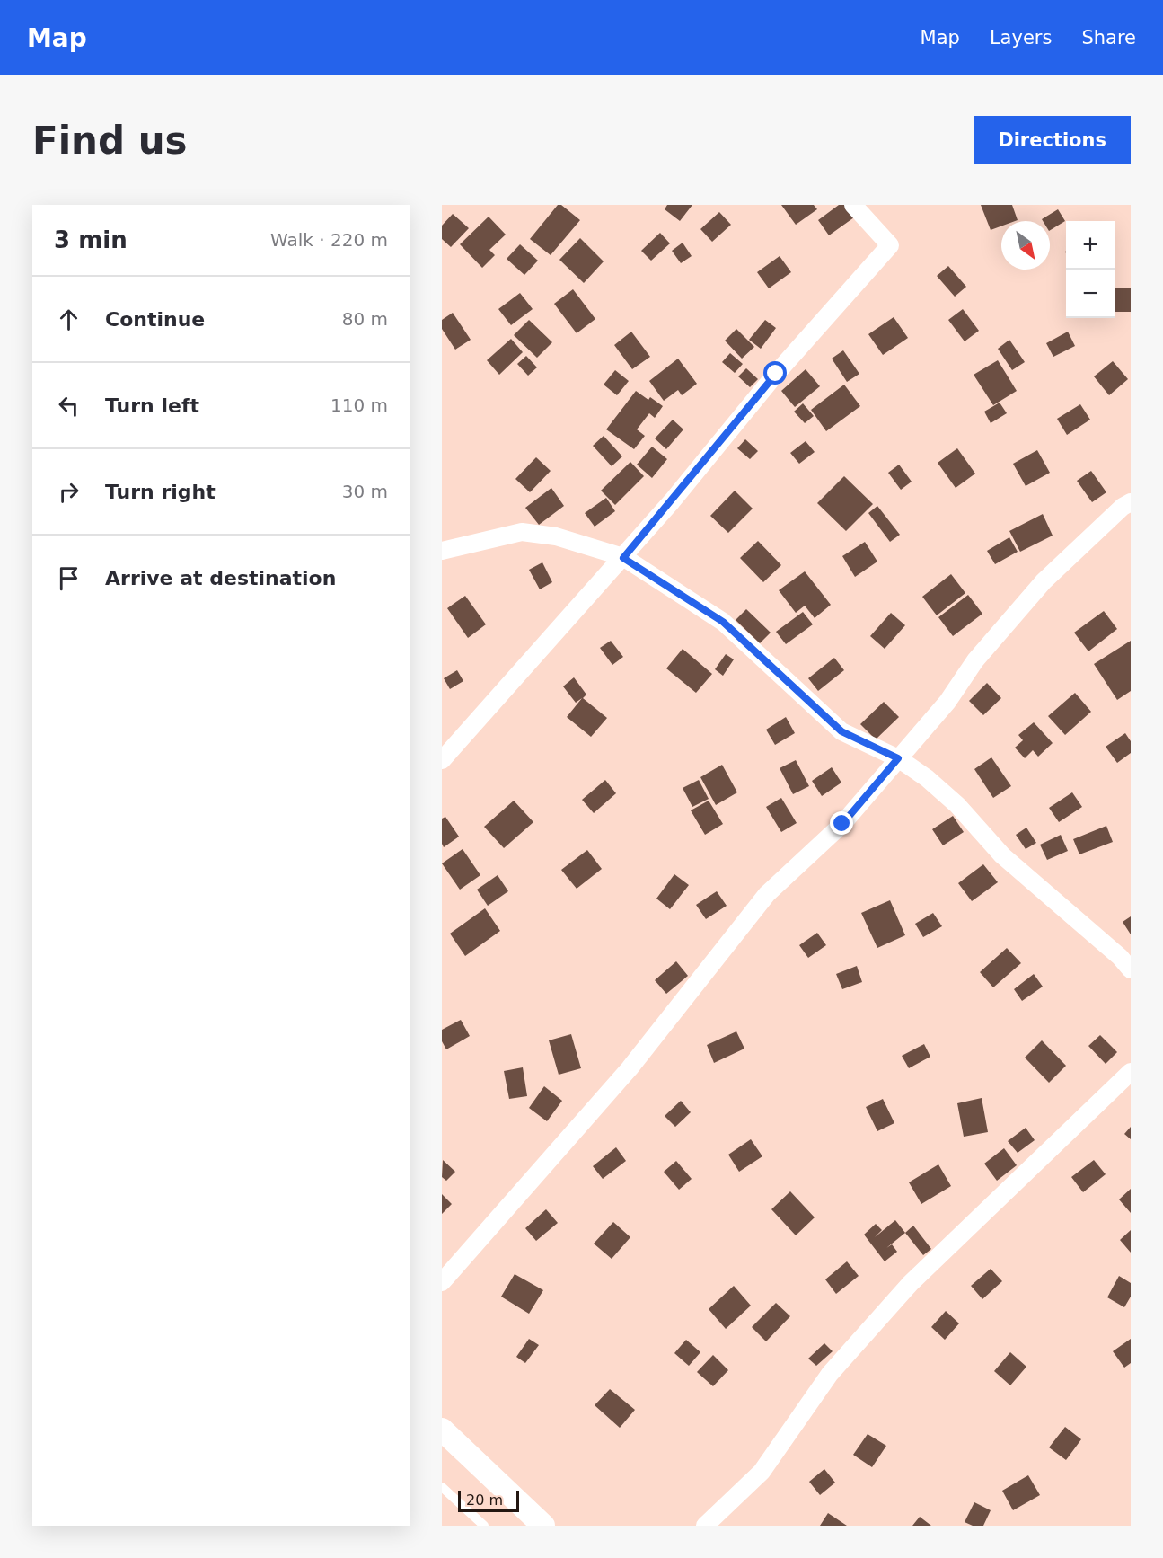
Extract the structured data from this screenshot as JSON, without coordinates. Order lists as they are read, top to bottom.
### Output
{
  "scale_bar": "20 m",
  "north": "bottom right",
  "page": {
    "header": "Map",
    "nav": ["Map", "Layers", "Share"],
    "buttons": "Directions",
    "title": "Find us",
    "heading": ["3 min", "Walk · 220 m"],
    "map_buttons": ["+", "−"],
    "list": [
      ["Continue", "80 m"],
      ["Turn left", "110 m"],
      ["Turn right", "30 m"],
      "Arrive at destination"
    ],
    "scale": "20 m"
  }
}
